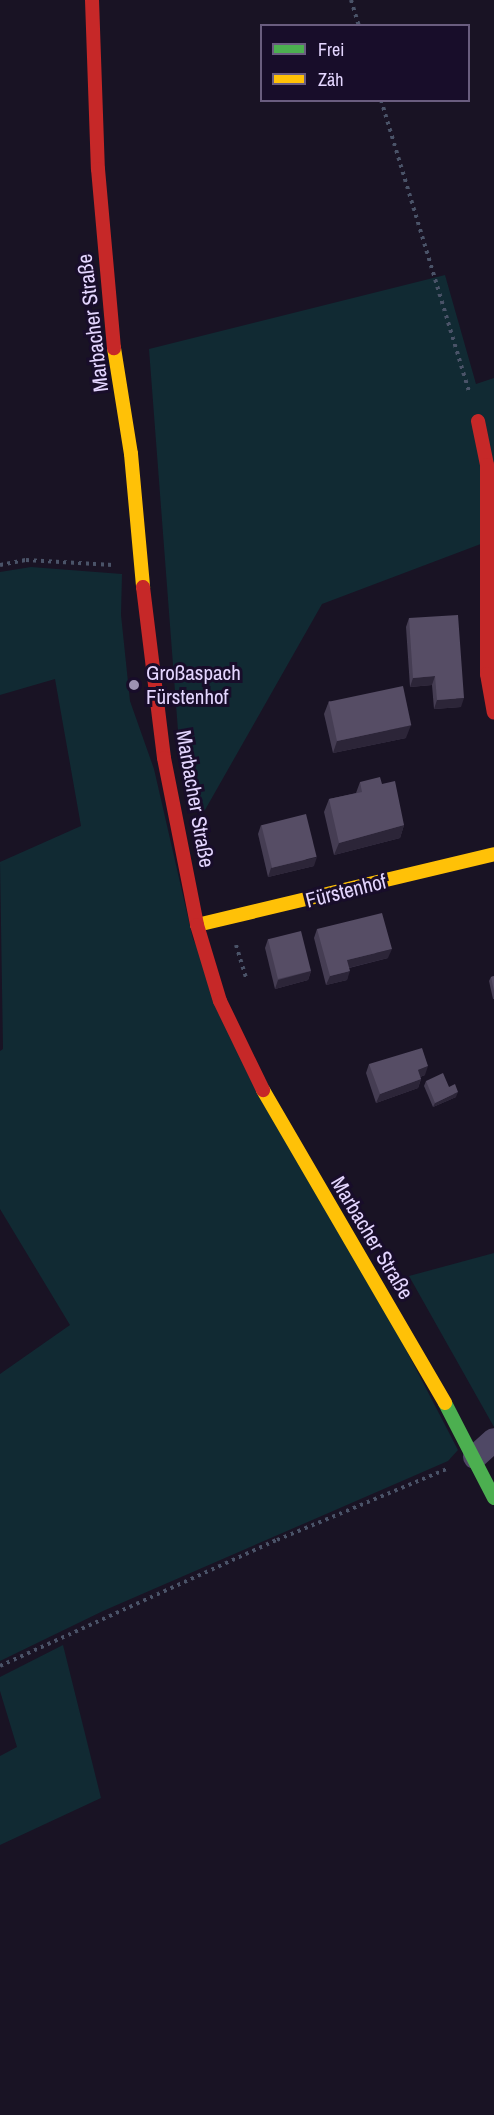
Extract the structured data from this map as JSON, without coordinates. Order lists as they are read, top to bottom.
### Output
{
  "streets": {
    "main road": ["Marbacher Straße", "Fürstenhof"]
  },
  "crossings": [
    ["Marbacher Straße", "Fürstenhof"]
  ],
  "places": ["Großaspach Fürstenhof"],
  "legend": ["Frei", "Zäh"]
}
